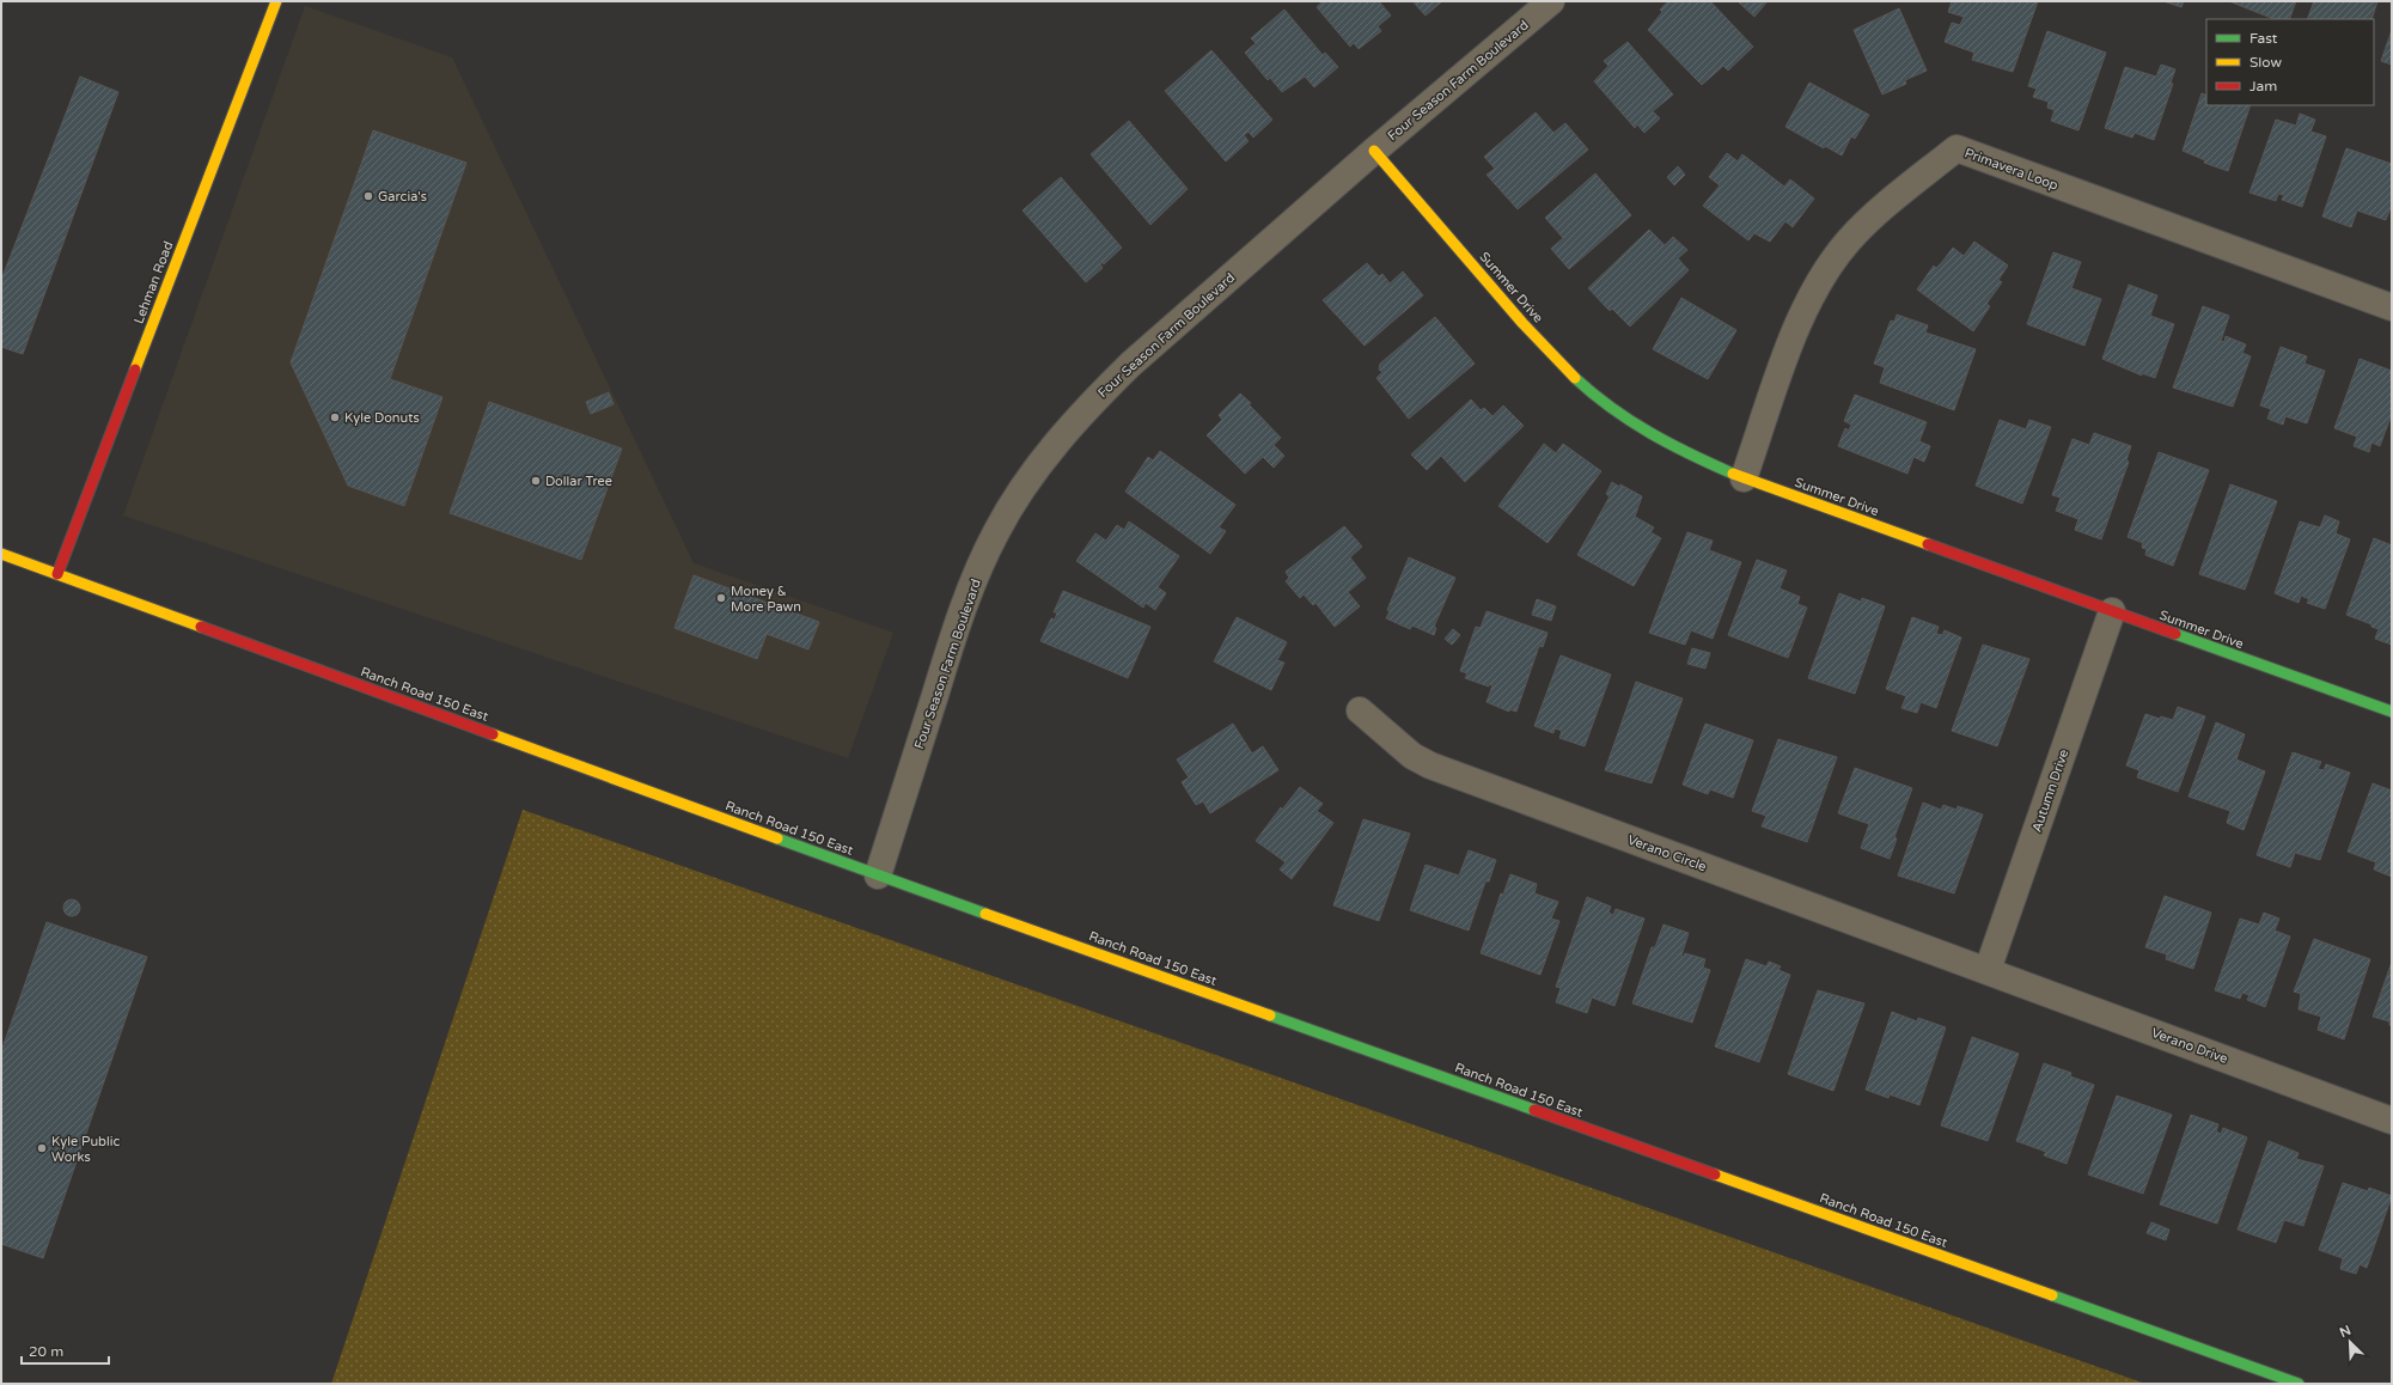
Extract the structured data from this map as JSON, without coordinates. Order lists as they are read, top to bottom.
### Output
{
  "streets": {
    "main road": ["Lehman Road", "Summer Drive", "Ranch Road 150 East"],
    "street": [
      "Four Season Farm Boulevard",
      "Primavera Loop",
      "Autumn Drive",
      "Verano Circle",
      "Verano Drive"
    ]
  },
  "crossings": [
    ["Four Season Farm Boulevard", "Summer Drive"],
    ["Four Season Farm Boulevard", "Ranch Road 150 East"],
    ["Primavera Loop", "Summer Drive"],
    ["Lehman Road", "Ranch Road 150 East"],
    ["Summer Drive", "Autumn Drive"],
    ["Autumn Drive", "Verano Circle"],
    ["Autumn Drive", "Verano Drive"],
    ["Verano Circle", "Verano Drive"]
  ],
  "places": [
    "Garcia's",
    "Kyle Donuts",
    "Dollar Tree",
    "Money & More Pawn",
    "Kyle Public Works"
  ],
  "legend": ["Fast", "Slow", "Jam"],
  "scale_bar": "20 m",
  "north": "top left"
}
